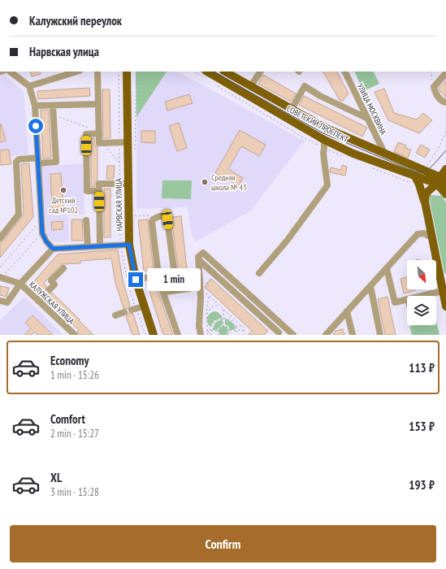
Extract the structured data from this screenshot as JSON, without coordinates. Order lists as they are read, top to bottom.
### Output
{
  "streets": {
    "main road": ["СОВЕТСКИЙ ПРОСПЕКТ", "НАРВСКАЯ УЛИЦА"],
    "street": ["УЛИЦА МОСКВИНА", "КАЛУЖСКАЯ УЛИЦА"]
  },
  "crossings": [
    ["УЛИЦА МОСКВИНА", "СОВЕТСКИЙ ПРОСПЕКТ"]
  ],
  "places": ["Средняя школа № 43", "Детский сад №102"],
  "north": "bottom right",
  "page": {
    "banner": ["Калужский переулок", "Нарвская улица"],
    "bubble": "1 min",
    "list": [
      {
        "name": "Economy",
        "note": "1 min · 15:26",
        "value": "113 ₽"
      },
      {
        "name": "Comfort",
        "note": "2 min · 15:27",
        "value": "153 ₽"
      },
      {
        "name": "XL",
        "note": "3 min · 15:28",
        "value": "193 ₽"
      }
    ],
    "buttons": "Confirm"
  }
}
